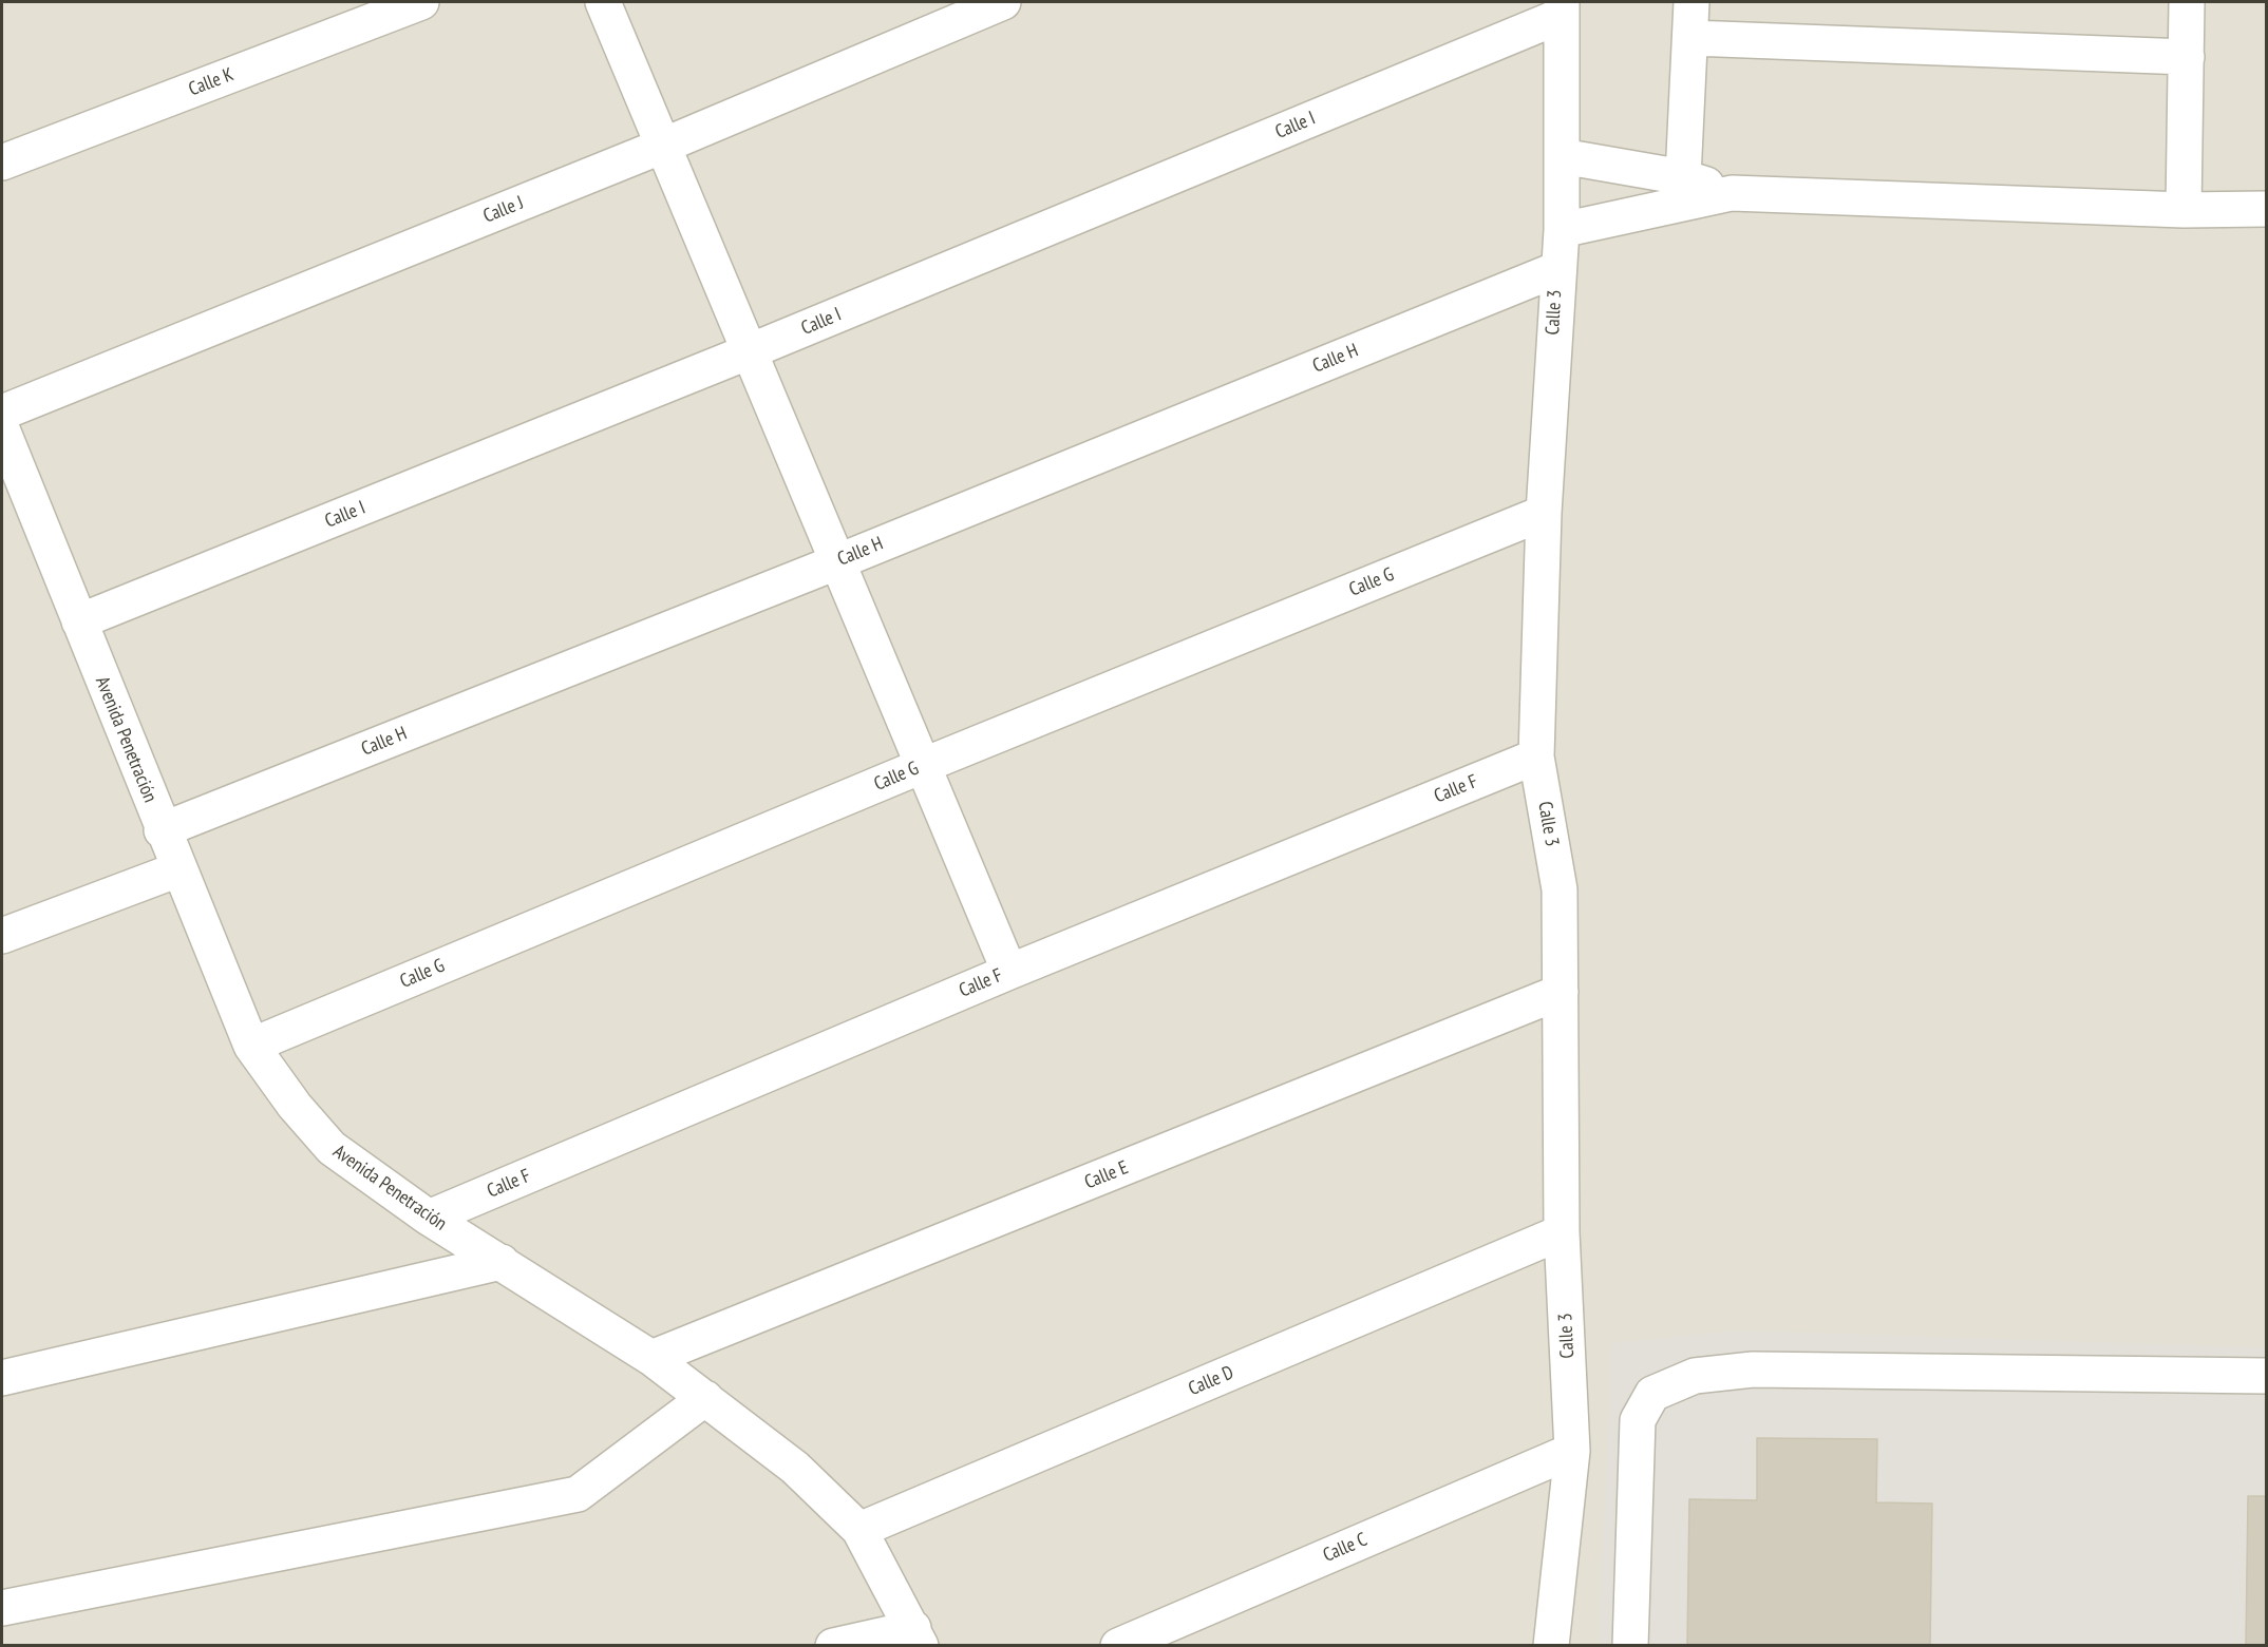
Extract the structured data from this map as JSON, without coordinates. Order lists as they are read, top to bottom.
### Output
{
  "streets": {
    "street": [
      "Calle K",
      "Calle I",
      "Calle J",
      "Calle 3",
      "Calle H",
      "Calle G",
      "Avenida Penetración",
      "Calle F",
      "Calle E",
      "Calle D",
      "Calle C"
    ]
  },
  "crossings": [
    ["Calle I", "Calle 3"],
    ["Calle I", "Avenida Penetración"],
    ["Calle 3", "Calle H"],
    ["Calle 3", "Calle G"],
    ["Calle 3", "Calle F"],
    ["Calle 3", "Calle E"],
    ["Calle 3", "Calle D"],
    ["Calle 3", "Calle C"],
    ["Calle H", "Avenida Penetración"],
    ["Calle G", "Avenida Penetración"],
    ["Avenida Penetración", "Calle F"],
    ["Avenida Penetración", "Calle E"],
    ["Avenida Penetración", "Calle D"]
  ]
}
